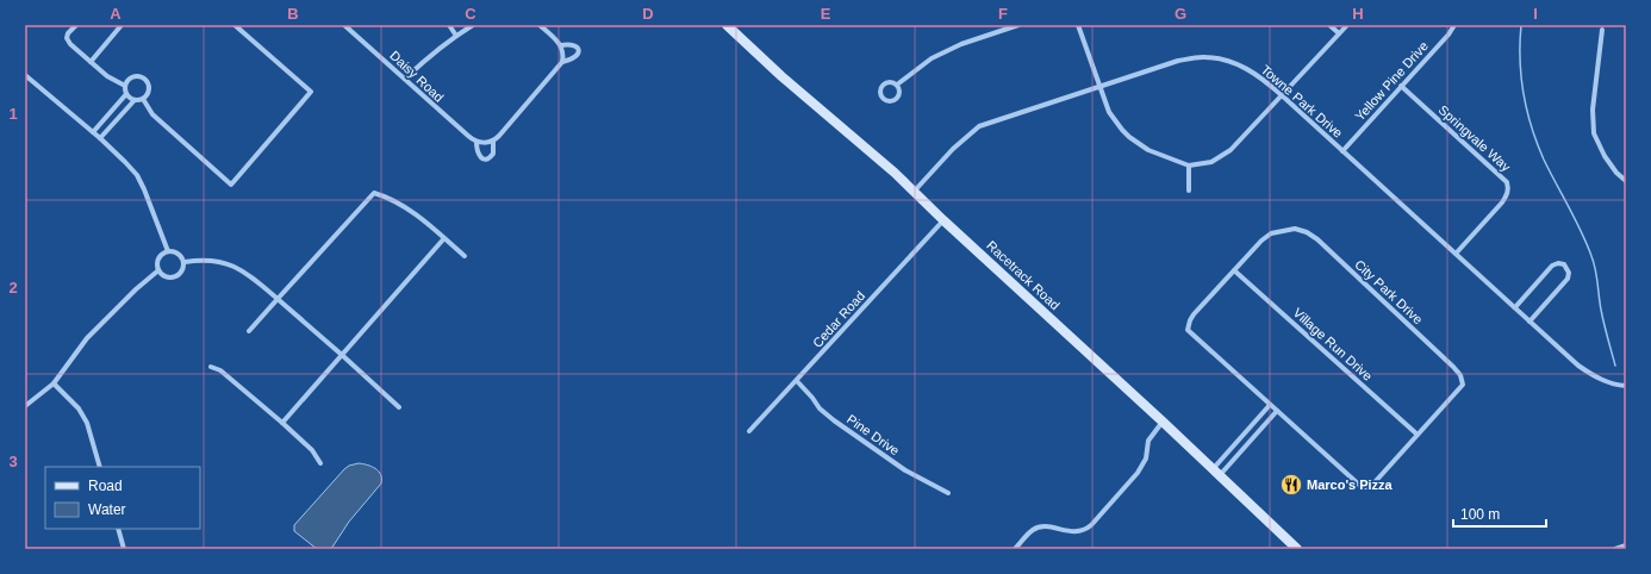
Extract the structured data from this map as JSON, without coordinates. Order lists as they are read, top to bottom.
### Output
{
  "streets": {
    "street": [
      "Daisy Road",
      "Yellow Pine Drive",
      "Towne Park Drive",
      "Springvale Way",
      "Racetrack Road",
      "City Park Drive",
      "Cedar Road",
      "Village Run Drive",
      "Pine Drive"
    ]
  },
  "crossings": [
    ["Yellow Pine Drive", "Towne Park Drive"],
    ["Yellow Pine Drive", "Springvale Way"],
    ["Towne Park Drive", "Springvale Way"],
    ["Towne Park Drive", "Racetrack Road"],
    ["Racetrack Road", "Cedar Road"],
    ["City Park Drive", "Village Run Drive"],
    ["Cedar Road", "Pine Drive"]
  ],
  "places": {
    "restaurant": ["Marco's Pizza"]
  },
  "legend": ["Road", "Water"],
  "scale_bar": "100 m",
  "grid": {
    "columns": [
      "A",
      "B",
      "C",
      "D",
      "E",
      "F",
      "G",
      "H",
      "I"
    ],
    "rows": ["1", "2", "3"]
  }
}
